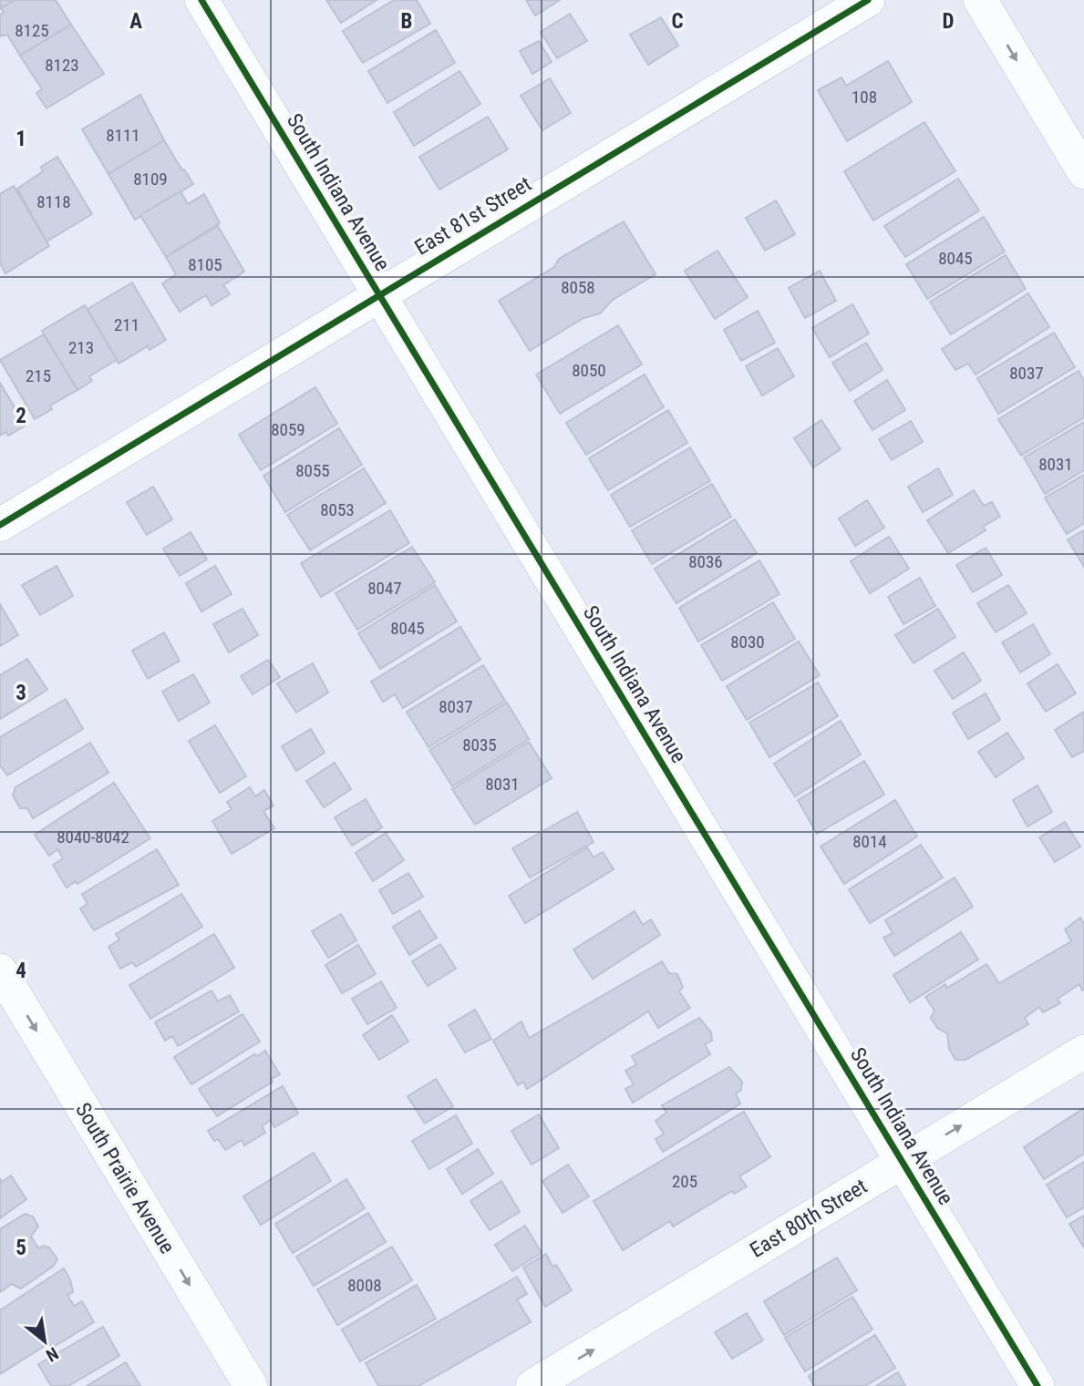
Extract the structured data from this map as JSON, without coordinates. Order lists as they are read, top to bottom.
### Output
{
  "streets": {
    "street": [
      "South Indiana Avenue",
      "East 81st Street",
      "South Prairie Avenue",
      "East 80th Street"
    ]
  },
  "crossings": [
    ["South Indiana Avenue", "East 81st Street"],
    ["South Indiana Avenue", "East 80th Street"]
  ],
  "one_way": ["South Prairie Avenue", "East 80th Street"],
  "house_numbers": [
    "8125",
    "8123",
    "108",
    "8111",
    "8109",
    "8118",
    "8045",
    "8105",
    "8058",
    "211",
    "213",
    "8050",
    "8037",
    "215",
    "8059",
    "8031",
    "8055",
    "8053",
    "8036",
    "8047",
    "8045",
    "8030",
    "8037",
    "8035",
    "8031",
    "8040-8042",
    "8014",
    "205",
    "8008"
  ],
  "north": "bottom right",
  "grid": {
    "columns": [
      "A",
      "B",
      "C",
      "D"
    ],
    "rows": [
      "1",
      "2",
      "3",
      "4",
      "5"
    ]
  }
}
